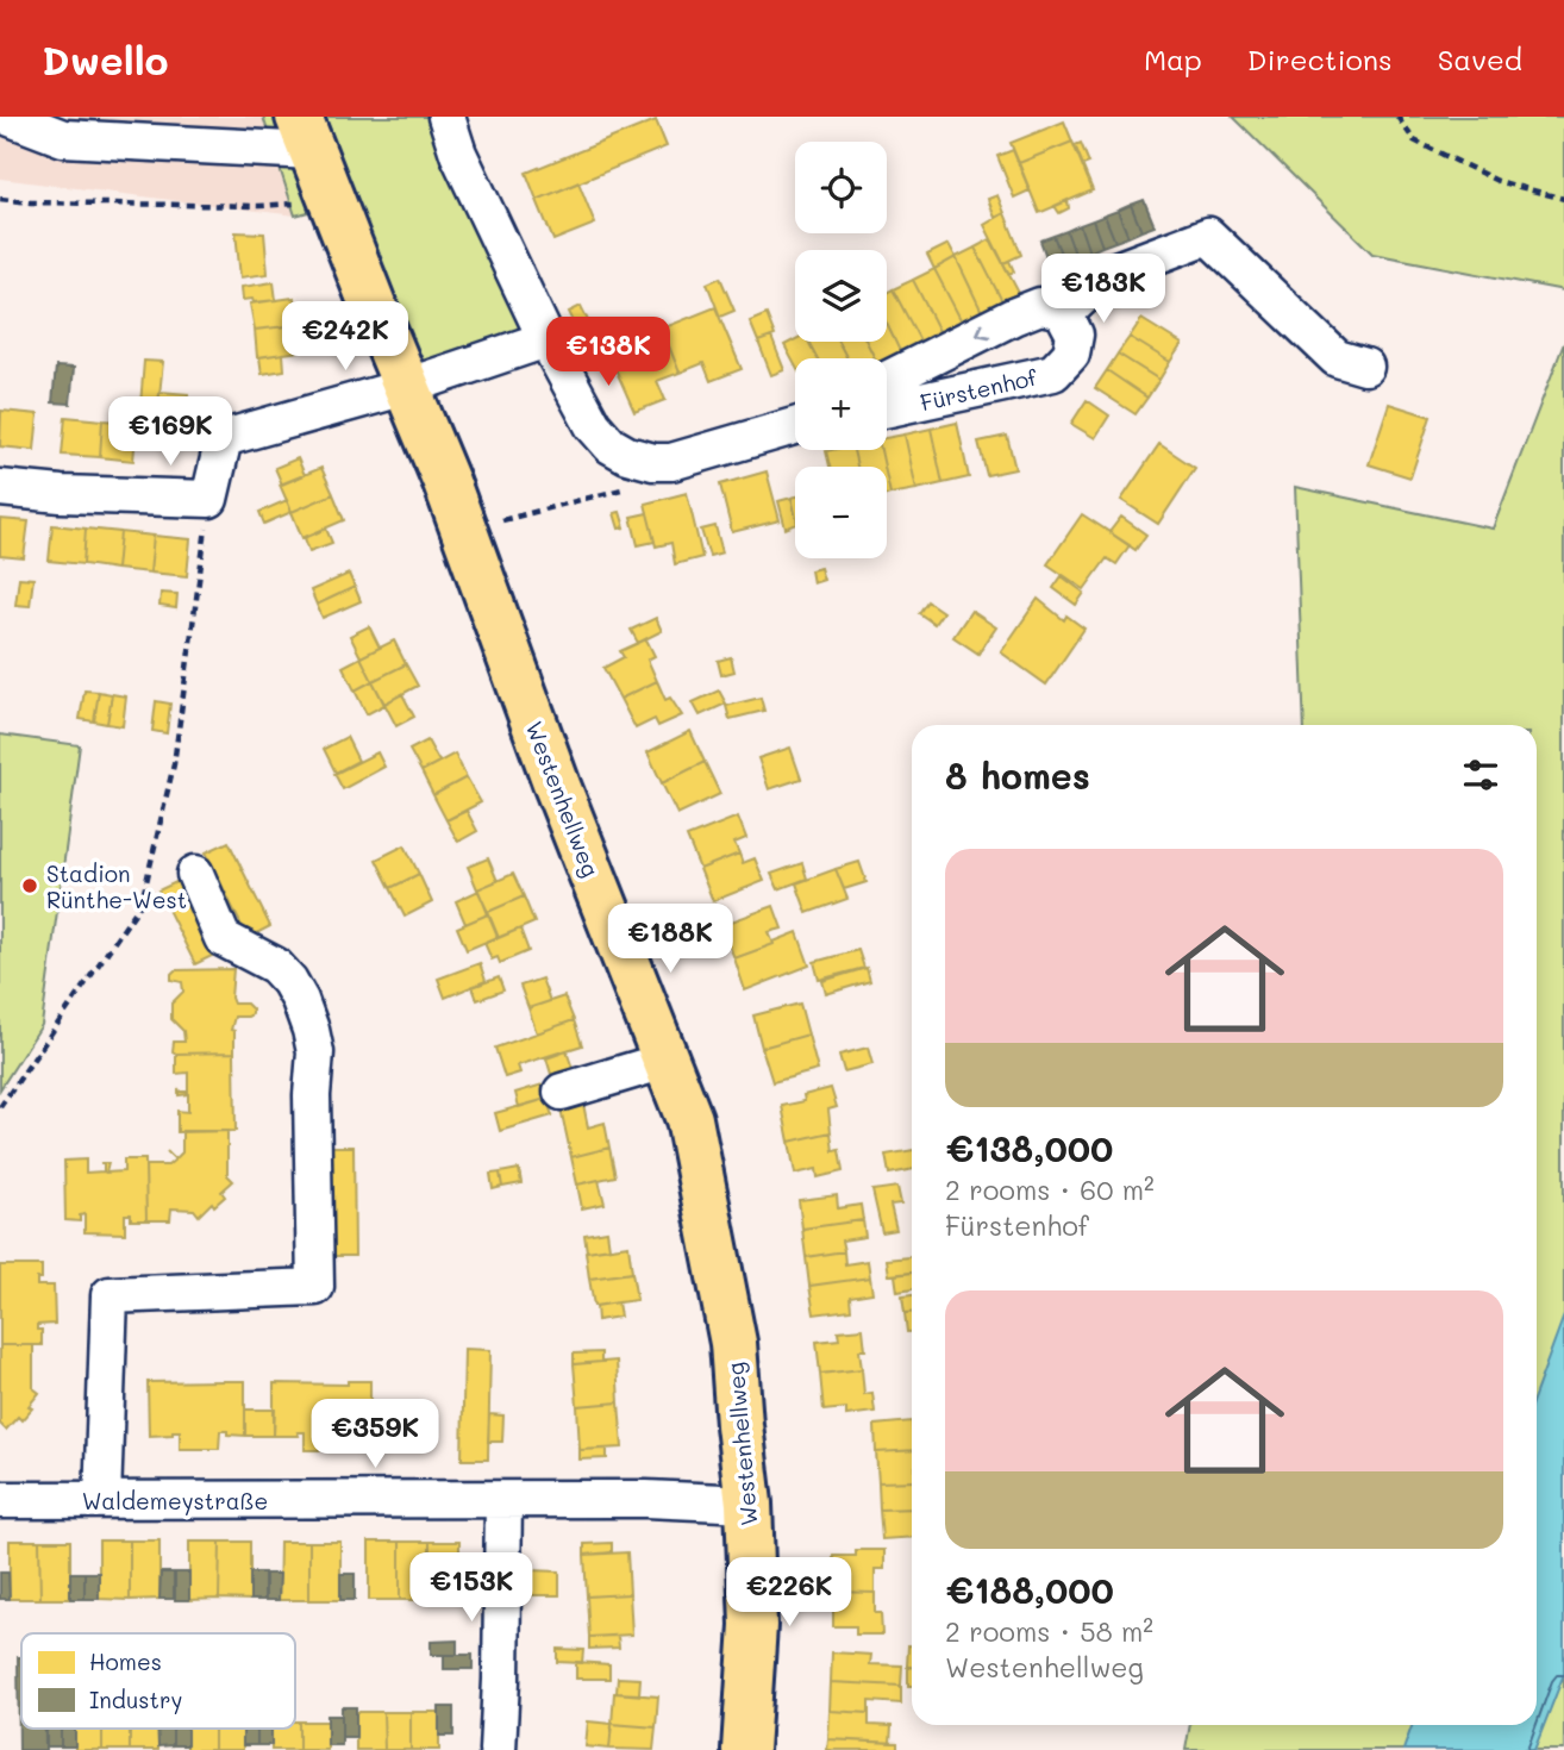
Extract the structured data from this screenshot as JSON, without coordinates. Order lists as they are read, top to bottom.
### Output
{
  "streets": {
    "main road": ["Westenhellweg"],
    "street": ["Fürstenhof", "Waldemeystraße"]
  },
  "crossings": [
    ["Westenhellweg", "Waldemeystraße"]
  ],
  "one_way": ["Fürstenhof"],
  "places": ["Stadion Rünthe-West"],
  "legend": ["Homes", "Industry"],
  "page": {
    "header": "Dwello",
    "nav": ["Map", "Directions", "Saved"],
    "map_buttons": ["+", "−"],
    "price": [
      "€183K",
      "€242K",
      "€138K",
      "€169K",
      "€188K",
      "€359K",
      "€153K",
      "€226K"
    ],
    "heading": "8 homes",
    "list": [
      {
        "name": "€138,000",
        "note": "2 rooms · 60 m² · Fürstenhof"
      },
      {
        "name": "€188,000",
        "note": "2 rooms · 58 m² · Westenhellweg"
      }
    ]
  }
}
